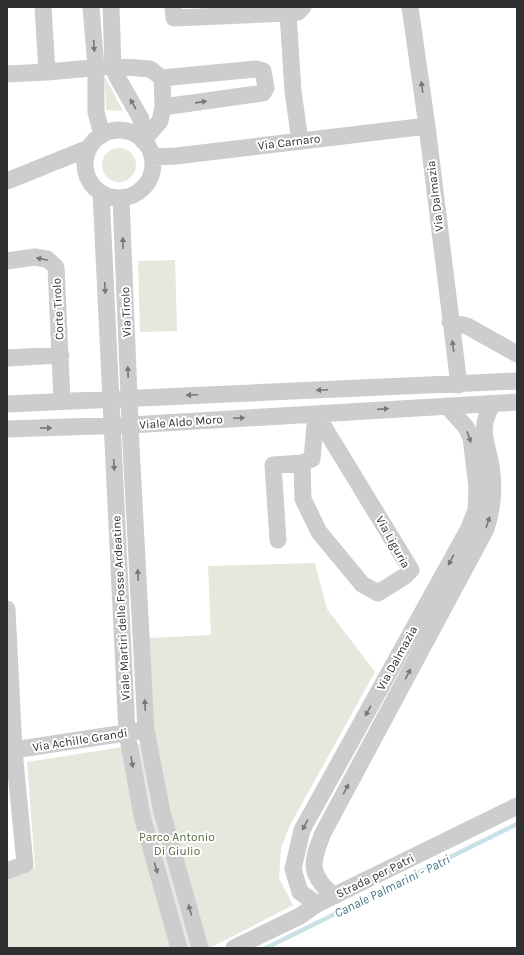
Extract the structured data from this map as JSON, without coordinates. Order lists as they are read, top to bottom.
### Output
{
  "streets": {
    "street": [
      "Via Carnaro",
      "Via Dalmazia",
      "Corte Tirolo",
      "Via Tirolo",
      "Viale Aldo Moro",
      "Via Liguria",
      "Viale Martiri delle Fosse Ardeatine",
      "Via Achille Grandi",
      "Strada per Patri"
    ]
  },
  "crossings": [
    ["Via Carnaro", "Via Dalmazia"],
    ["Via Carnaro", "Via Tirolo"],
    ["Via Dalmazia", "Viale Aldo Moro"],
    ["Via Dalmazia", "Strada per Patri"],
    ["Via Tirolo", "Viale Aldo Moro"],
    ["Via Tirolo", "Viale Martiri delle Fosse Ardeatine"],
    ["Viale Aldo Moro", "Via Liguria"],
    ["Viale Aldo Moro", "Viale Martiri delle Fosse Ardeatine"],
    ["Viale Martiri delle Fosse Ardeatine", "Via Achille Grandi"]
  ],
  "water": ["Canale Palmarini - Patri"],
  "parks": ["Parco Antonio Di Giulio"]
}
